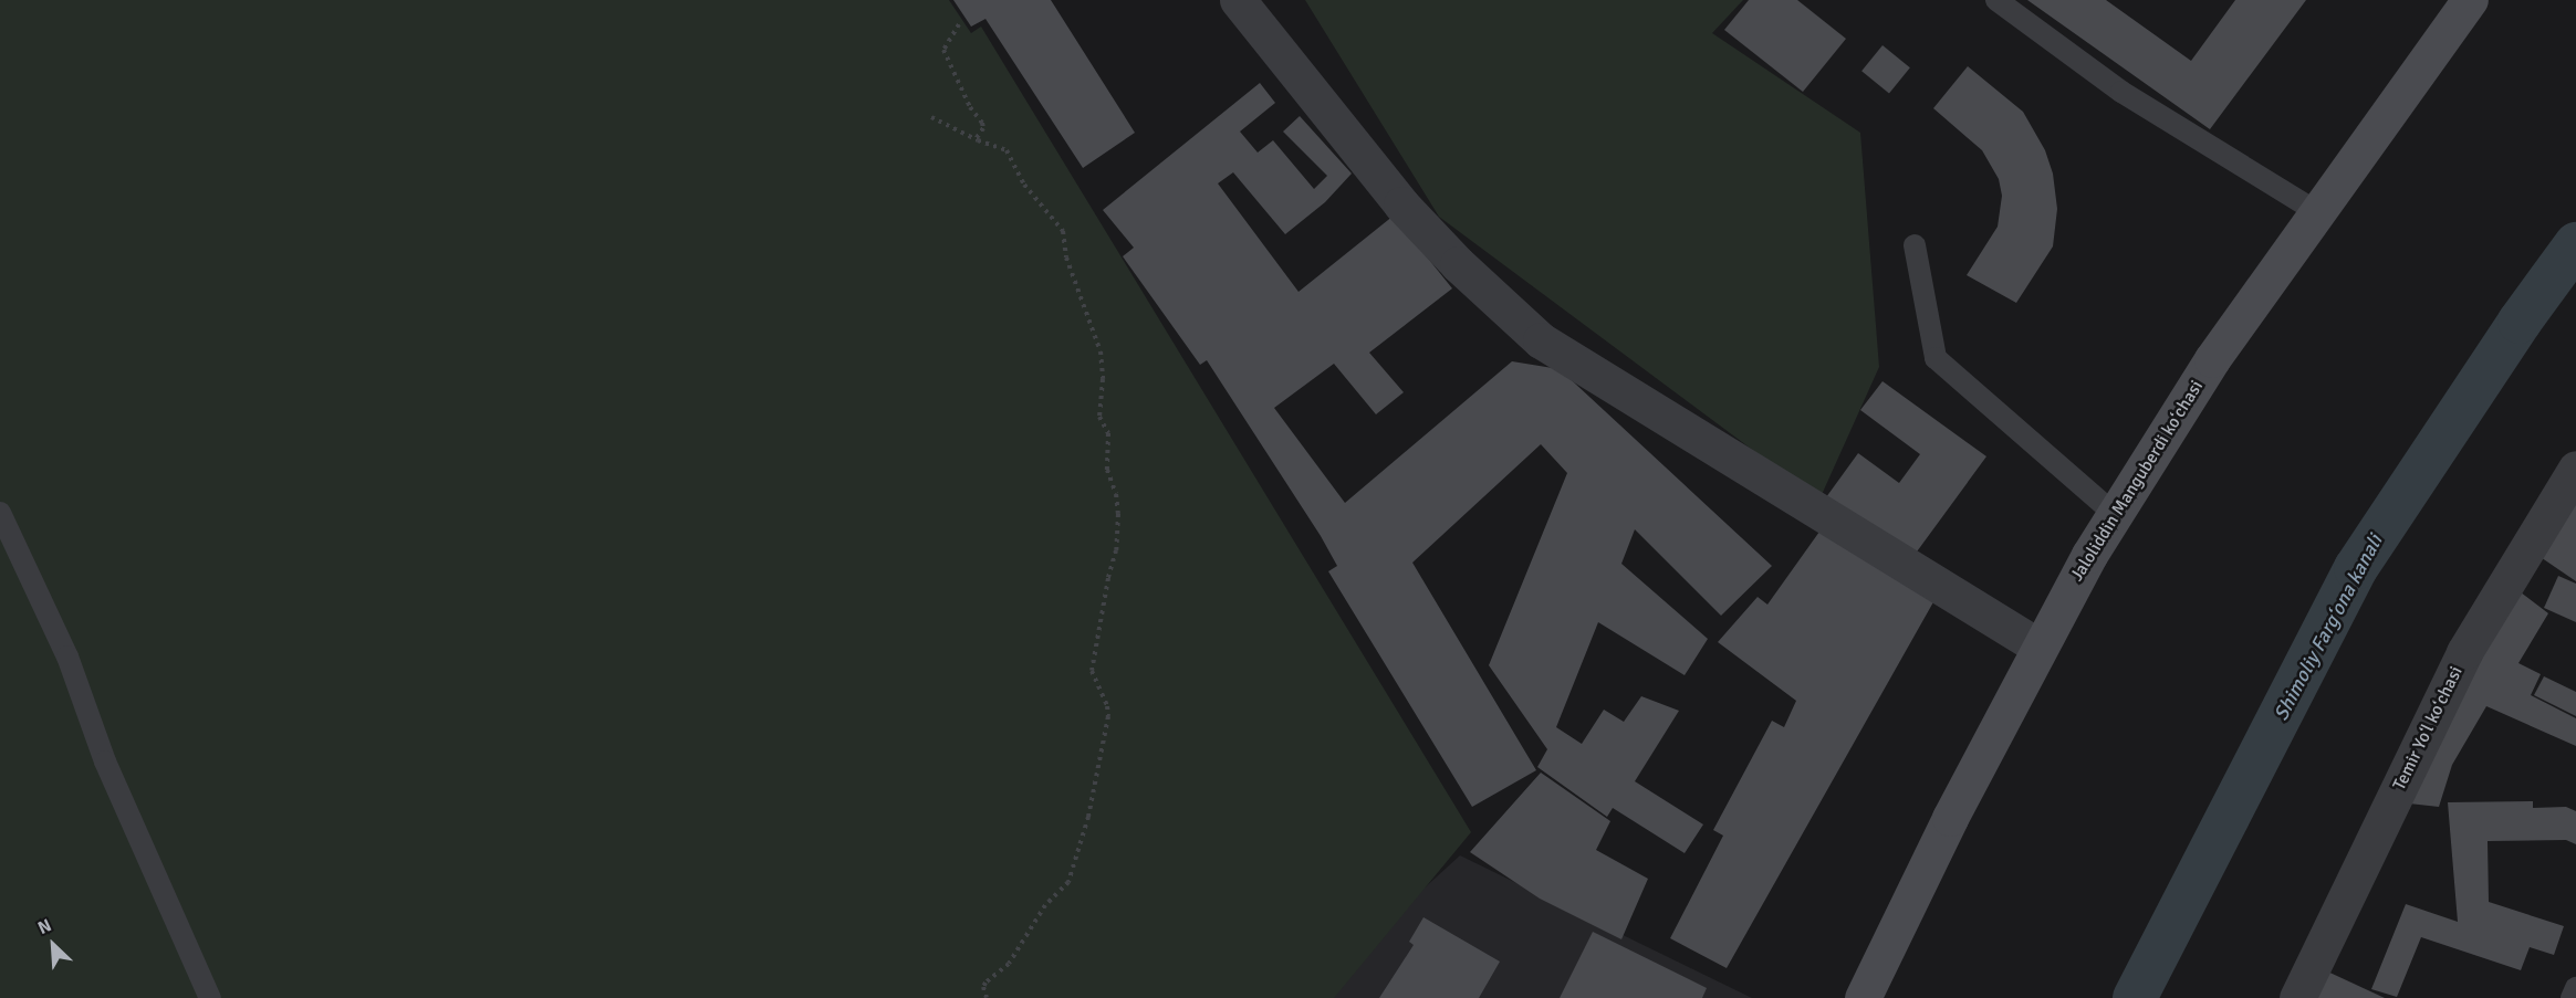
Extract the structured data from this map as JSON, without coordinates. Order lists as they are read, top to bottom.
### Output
{
  "streets": {
    "main road": ["Jaloliddin Manguberdi koʻchasi"],
    "street": ["Temir Yoʻl koʻchasi"]
  },
  "water": ["Shimoliy Fargʻona kanali"],
  "north": "top left"
}
